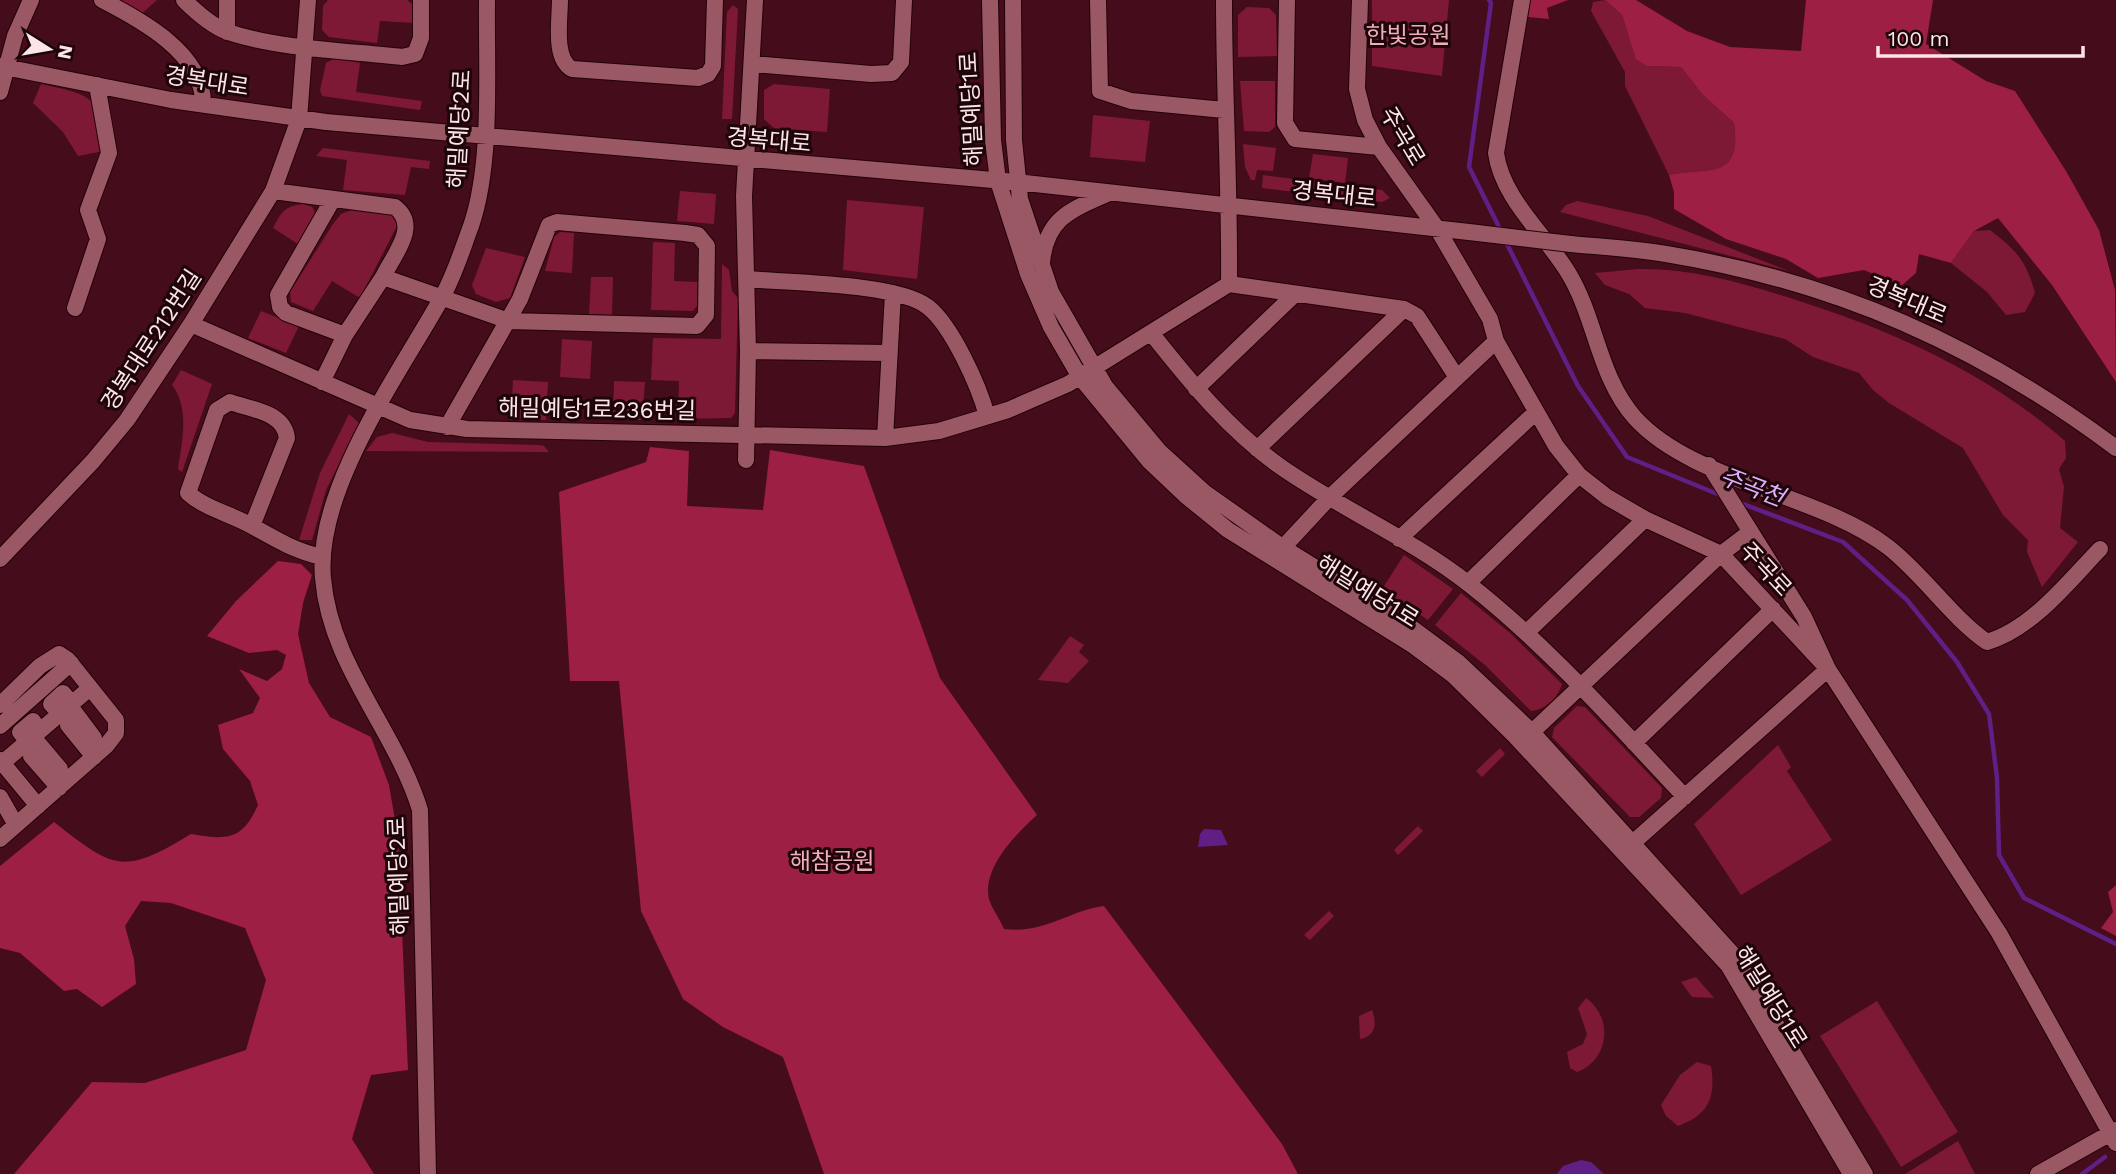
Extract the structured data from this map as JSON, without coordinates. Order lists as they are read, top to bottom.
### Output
{
  "streets": {
    "street": [
      "경복대로",
      "해밀예당1로",
      "해밀예당2로",
      "주곡로",
      "경복대로212번길",
      "해밀예당1로236번길"
    ]
  },
  "crossings": [
    ["경복대로", "해밀예당1로"],
    ["경복대로", "해밀예당2로"],
    ["경복대로", "주곡로"],
    ["경복대로", "경복대로212번길"],
    ["해밀예당1로", "해밀예당1로236번길"],
    ["해밀예당2로", "해밀예당1로236번길"]
  ],
  "water": ["주곡천"],
  "parks": ["한빛공원", "해참공원"],
  "scale_bar": "100 m",
  "north": "right"
}
